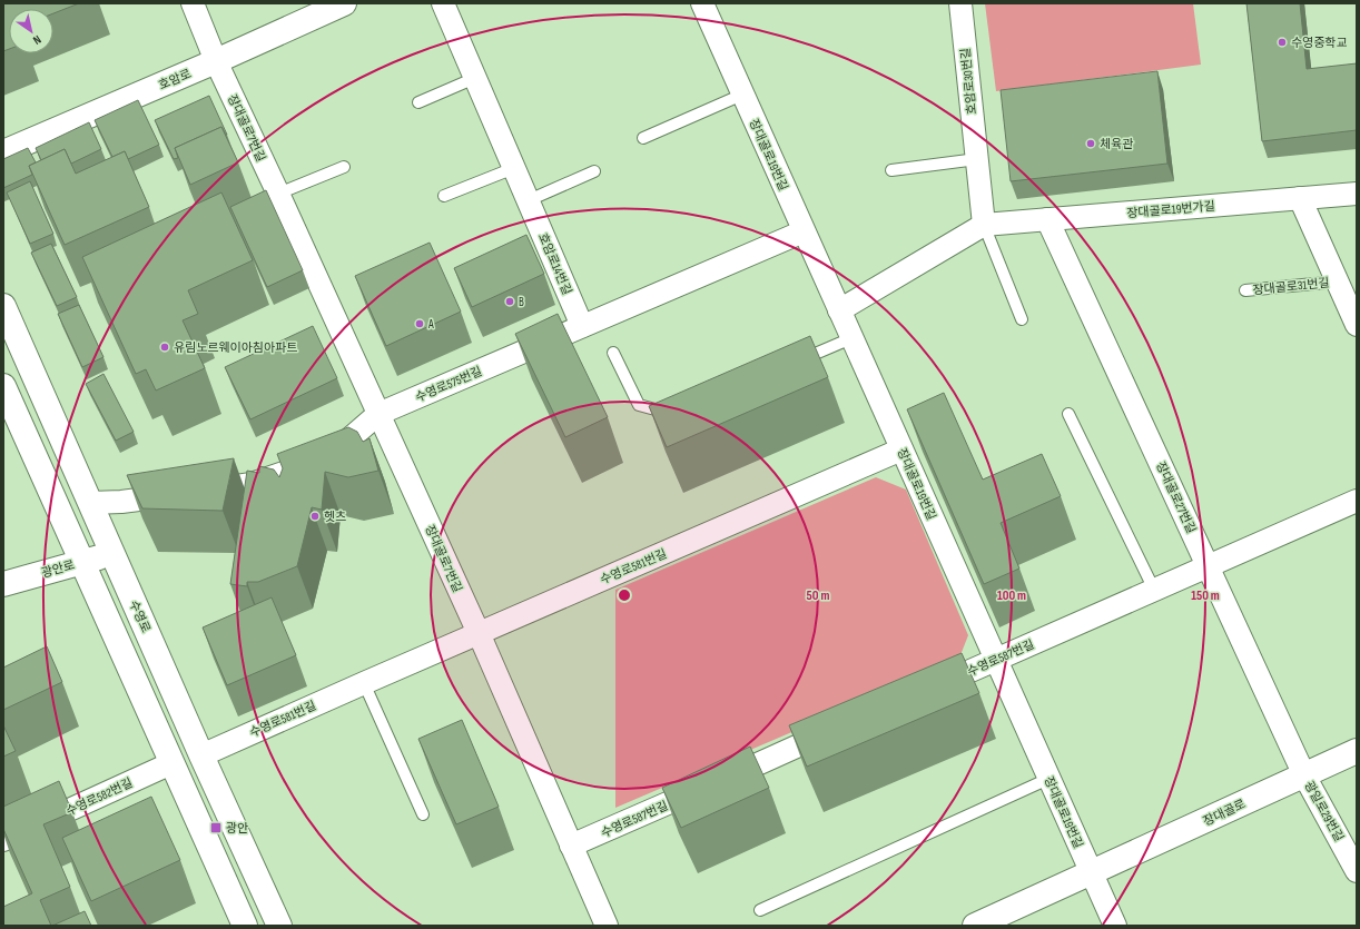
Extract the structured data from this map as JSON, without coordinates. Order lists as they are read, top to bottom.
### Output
{
  "streets": {
    "main road": [
      "호암로",
      "광안로",
      "수영로",
      "장대골로"
    ],
    "street": [
      "호암로30번길",
      "장대골로7번길",
      "장대골로19번길",
      "장대골로19번가길",
      "호암로14번길",
      "장대골로31번길",
      "수영로575번길",
      "장대골로27번길",
      "수영로581번길",
      "수영로587번길",
      "수영로582번길",
      "광일로29번길"
    ]
  },
  "crossings": [
    ["호암로", "장대골로7번길"],
    ["호암로30번길", "장대골로19번가길"],
    ["장대골로7번길", "수영로575번길"],
    ["장대골로7번길", "수영로581번길"],
    ["장대골로7번길", "수영로587번길"],
    ["장대골로19번길", "장대골로19번가길"],
    ["장대골로19번길", "수영로575번길"],
    ["장대골로19번길", "수영로581번길"],
    ["장대골로19번길", "수영로587번길"],
    ["장대골로19번길", "장대골로"],
    ["장대골로19번가길", "장대골로31번길"],
    ["장대골로19번가길", "장대골로27번길"],
    ["호암로14번길", "수영로575번길"],
    ["수영로575번길", "수영로"],
    ["장대골로27번길", "수영로587번길"],
    ["장대골로27번길", "광일로29번길"],
    ["장대골로27번길", "장대골로"],
    ["수영로581번길", "수영로"],
    ["광안로", "수영로"],
    ["광일로29번길", "장대골로"]
  ],
  "places": {
    "other": [
      "수영중학교",
      "체육관",
      "B",
      "A",
      "유림노르웨이아침아파트",
      "헷츠"
    ],
    "transit": ["광안"]
  },
  "north": "bottom right",
  "rings": ["50 m", "100 m", "150 m"]
}
